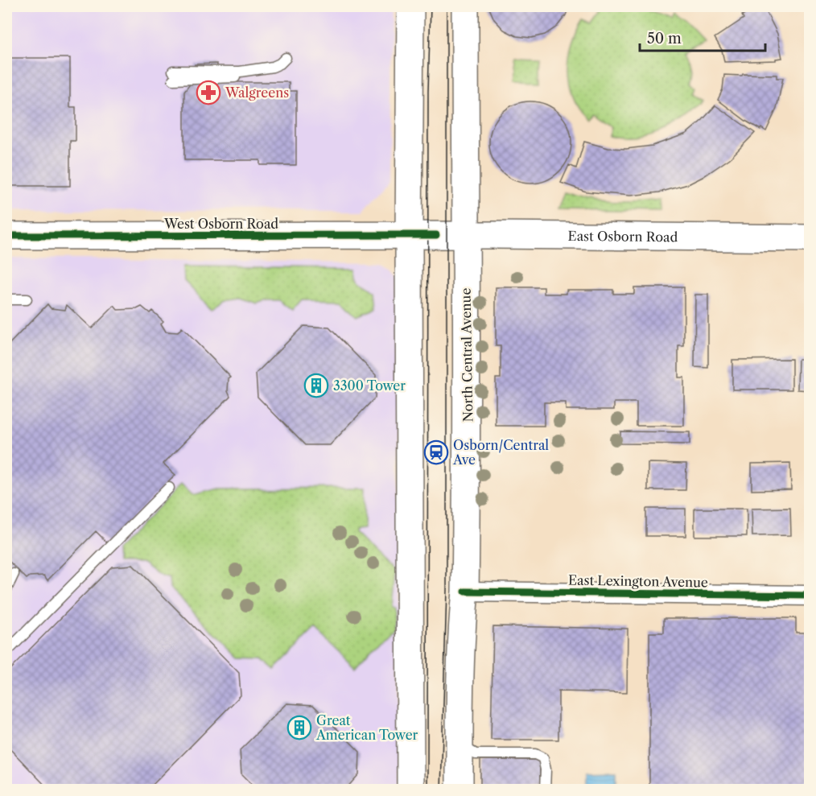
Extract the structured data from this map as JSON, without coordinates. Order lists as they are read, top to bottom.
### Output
{
  "streets": {
    "main road": ["West Osborn Road", "East Osborn Road", "North Central Avenue"],
    "street": ["East Lexington Avenue"]
  },
  "crossings": [
    ["West Osborn Road", "East Osborn Road"],
    ["East Osborn Road", "North Central Avenue"],
    ["North Central Avenue", "East Lexington Avenue"]
  ],
  "places": {
    "pharmacy": ["Walgreens"],
    "building": ["3300 Tower", "Great American Tower"],
    "station": ["Osborn/Central Ave"]
  },
  "scale_bar": "50 m"
}
